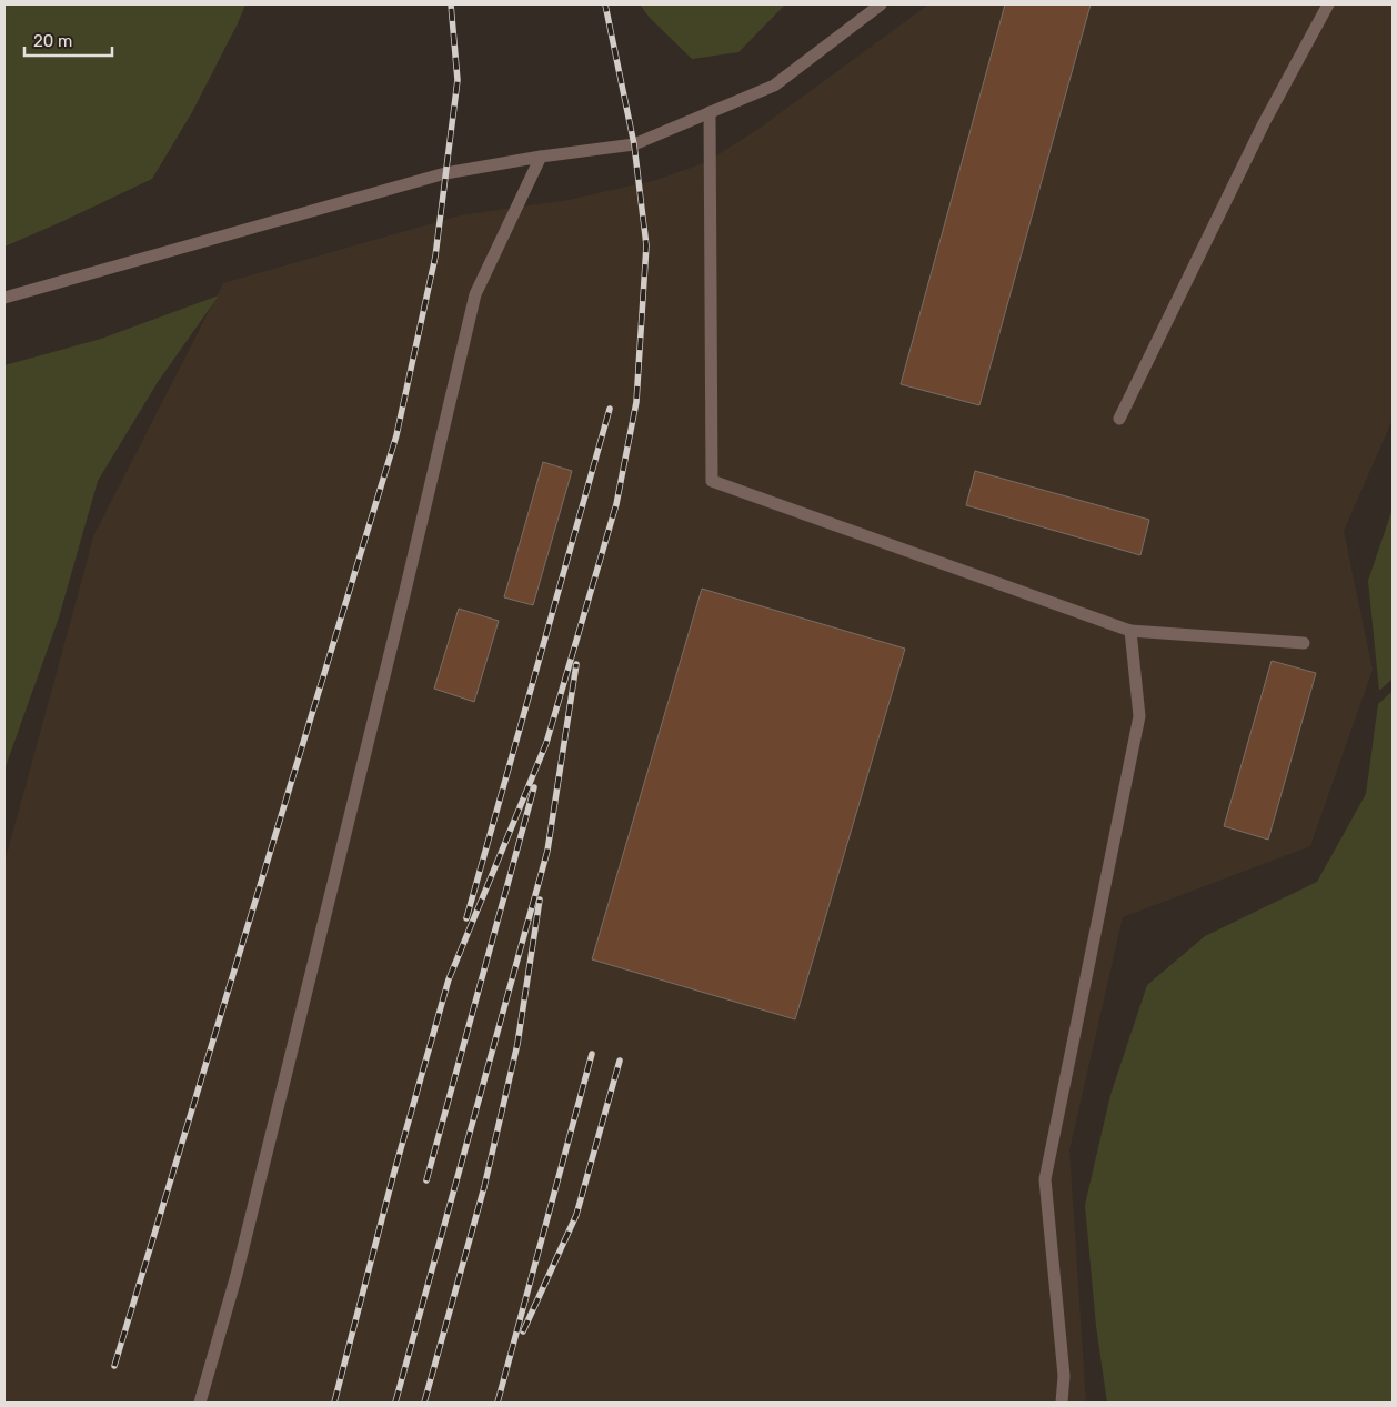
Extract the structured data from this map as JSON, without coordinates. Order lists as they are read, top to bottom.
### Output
{
  "scale_bar": "20 m"
}
